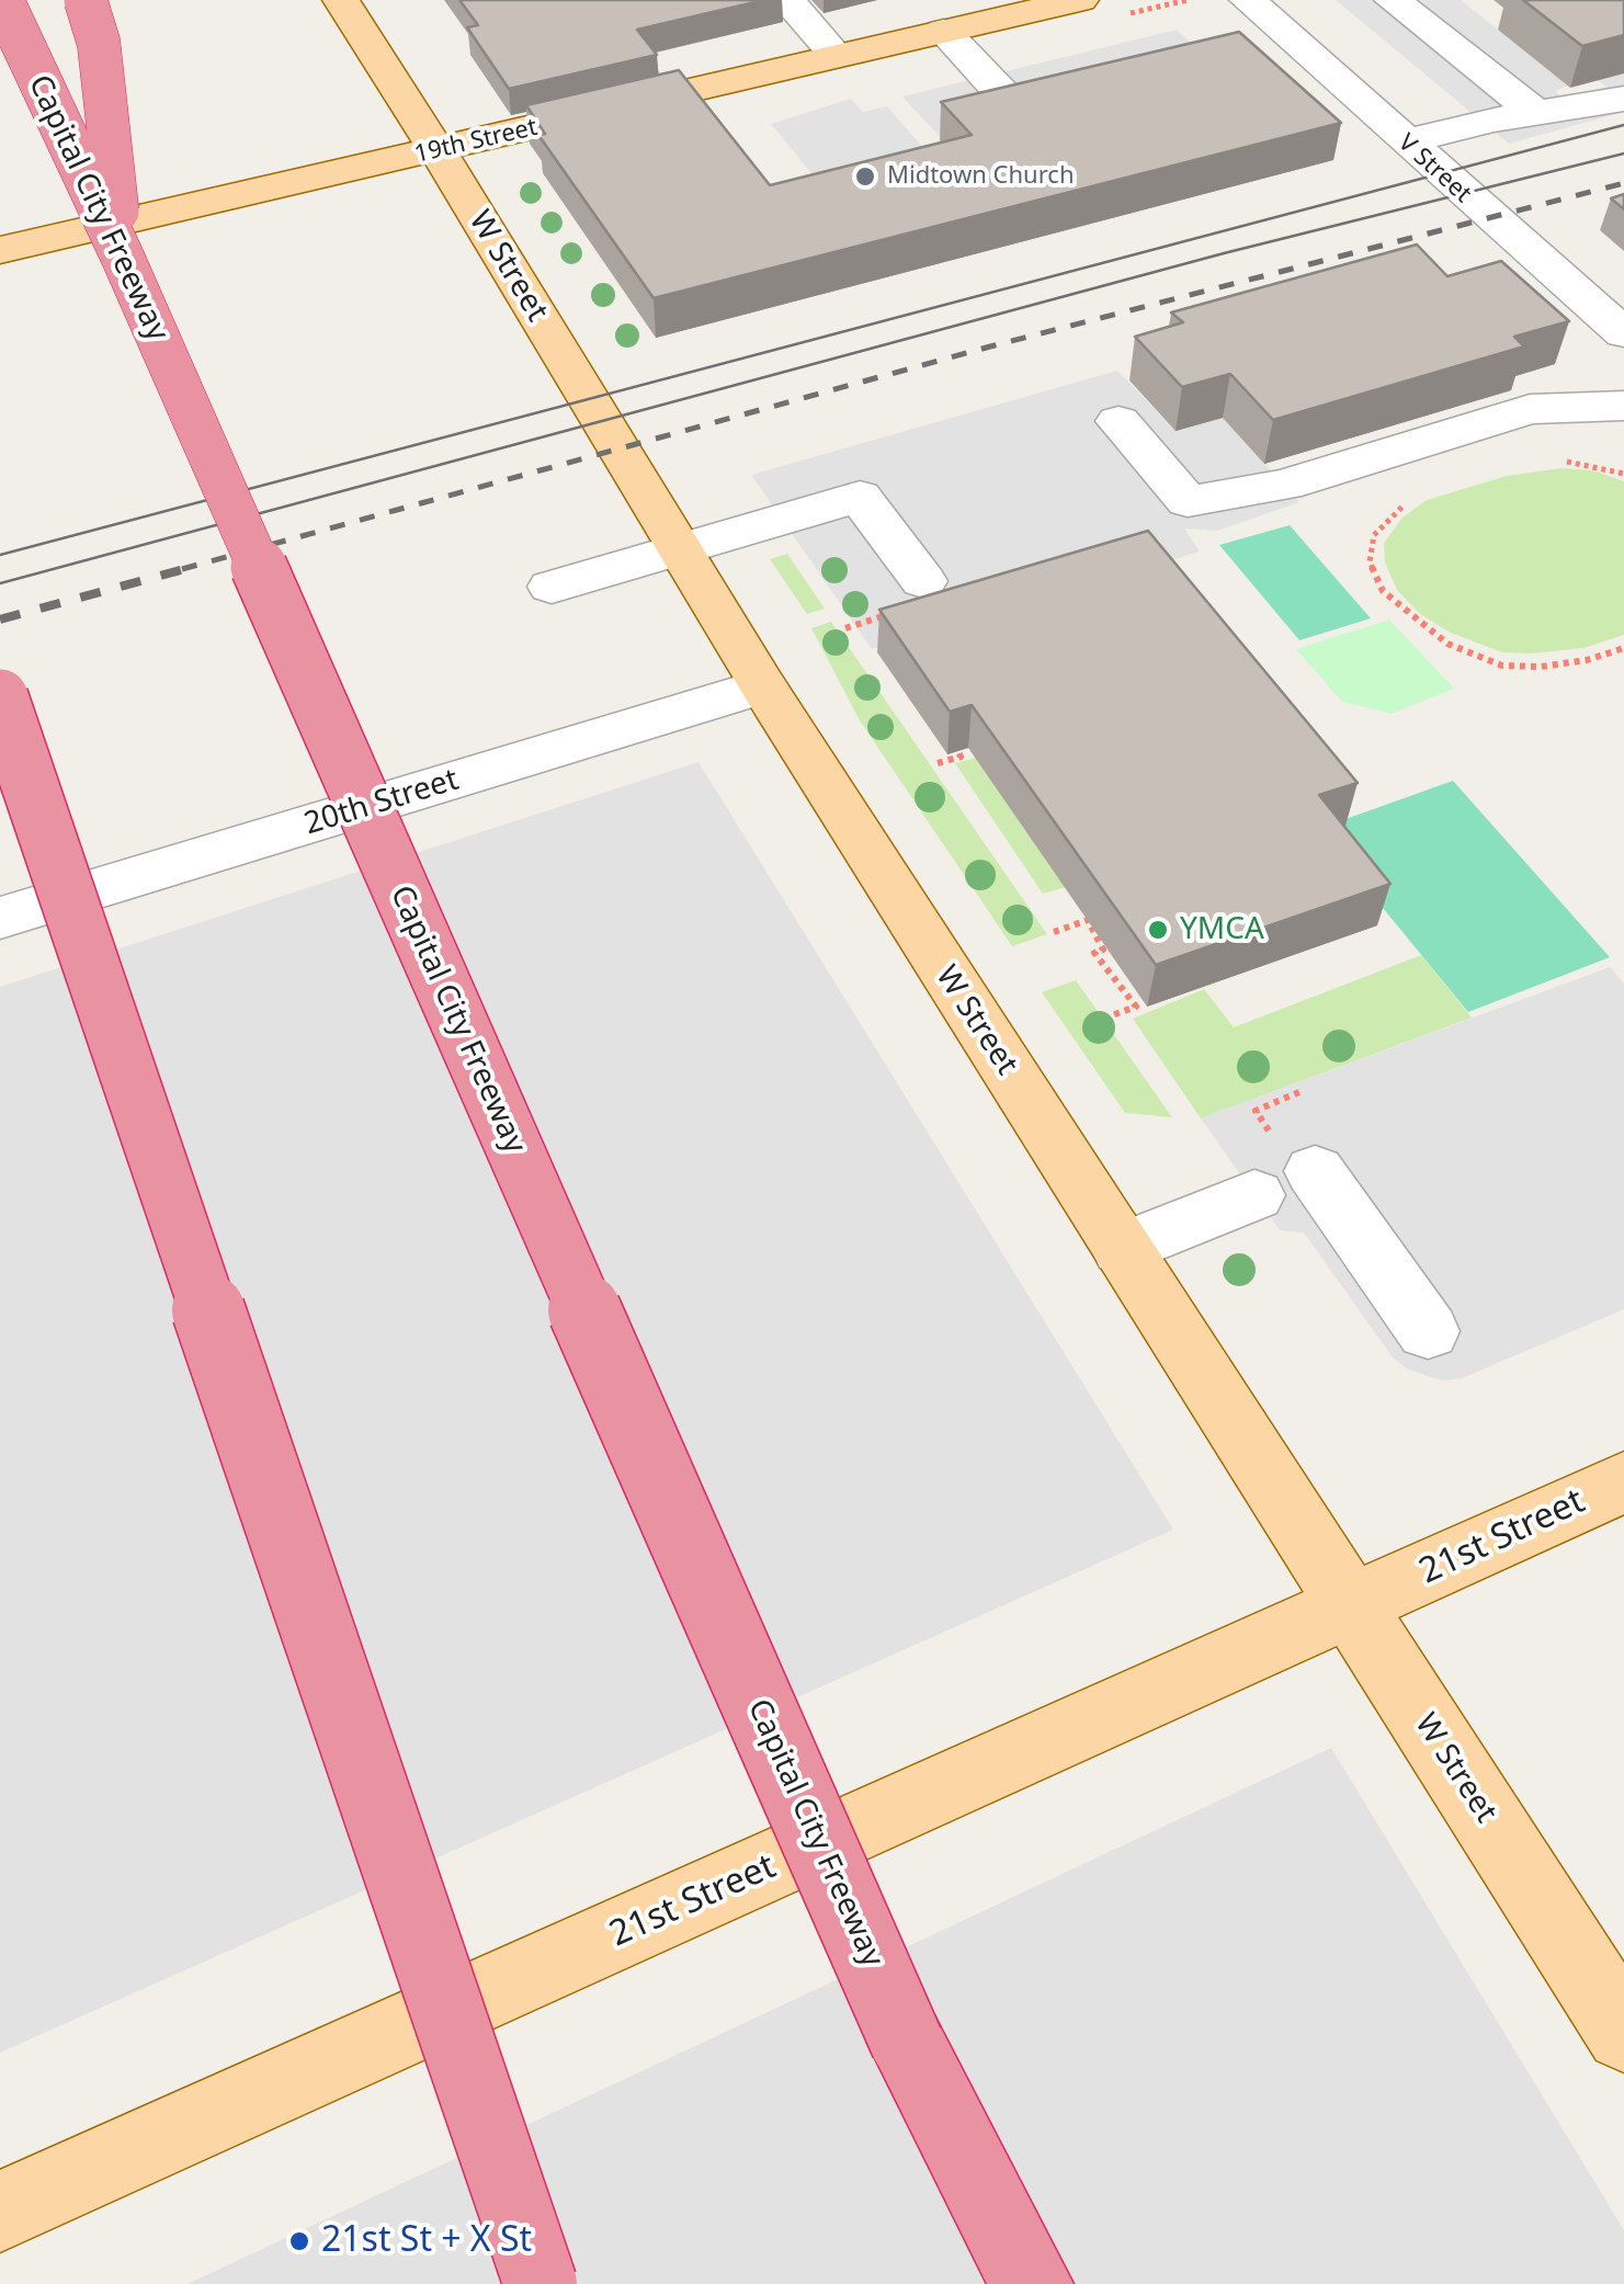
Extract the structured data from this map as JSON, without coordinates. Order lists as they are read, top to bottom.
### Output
{
  "streets": {
    "highway": ["Capital City Freeway"],
    "main road": ["19th Street", "W Street", "21st Street"],
    "street": ["V Street", "20th Street"]
  },
  "crossings": [
    ["19th Street", "W Street"],
    ["W Street", "20th Street"],
    ["W Street", "21st Street"]
  ],
  "places": ["Midtown Church", "YMCA", "21st St + X St"]
}
